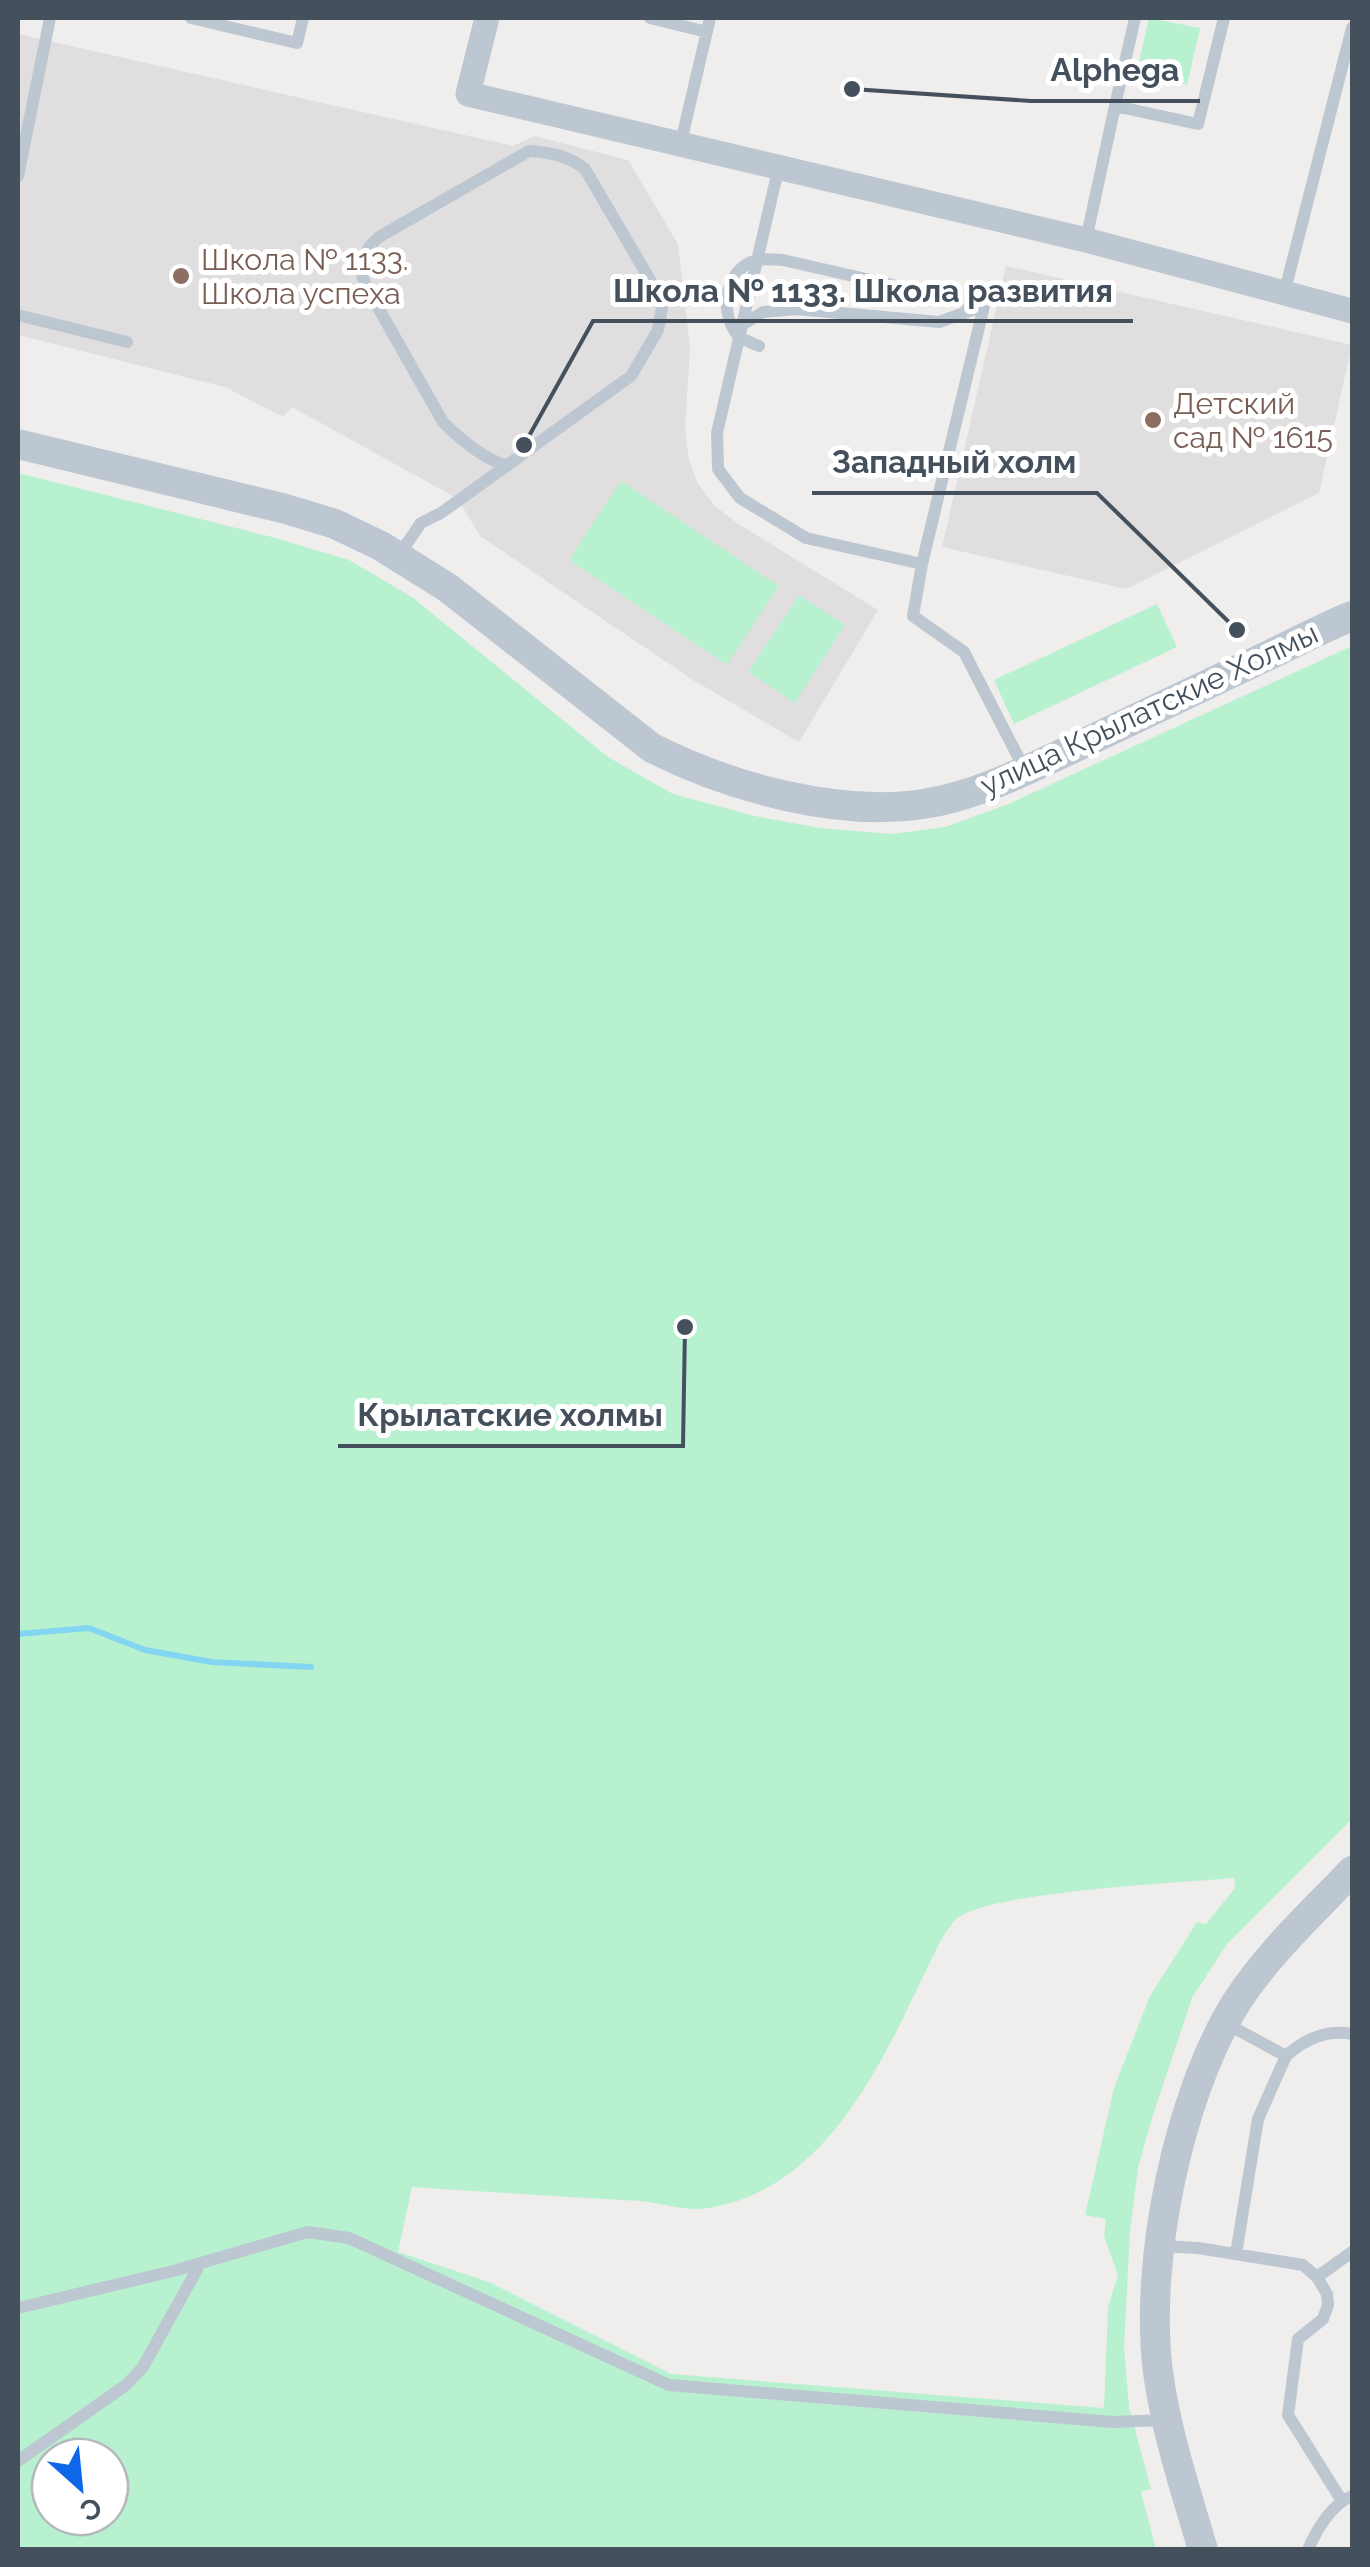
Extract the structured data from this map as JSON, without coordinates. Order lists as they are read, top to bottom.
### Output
{
  "streets": {
    "street": ["улица Крылатские Холмы"]
  },
  "places": [
    "Alphega",
    "Школа № 1133. Школа успеха",
    "Детский сад № 1615",
    "Школа № 1133. Школа развития",
    "Западный холм",
    "Крылатские холмы"
  ],
  "north": "bottom right"
}
